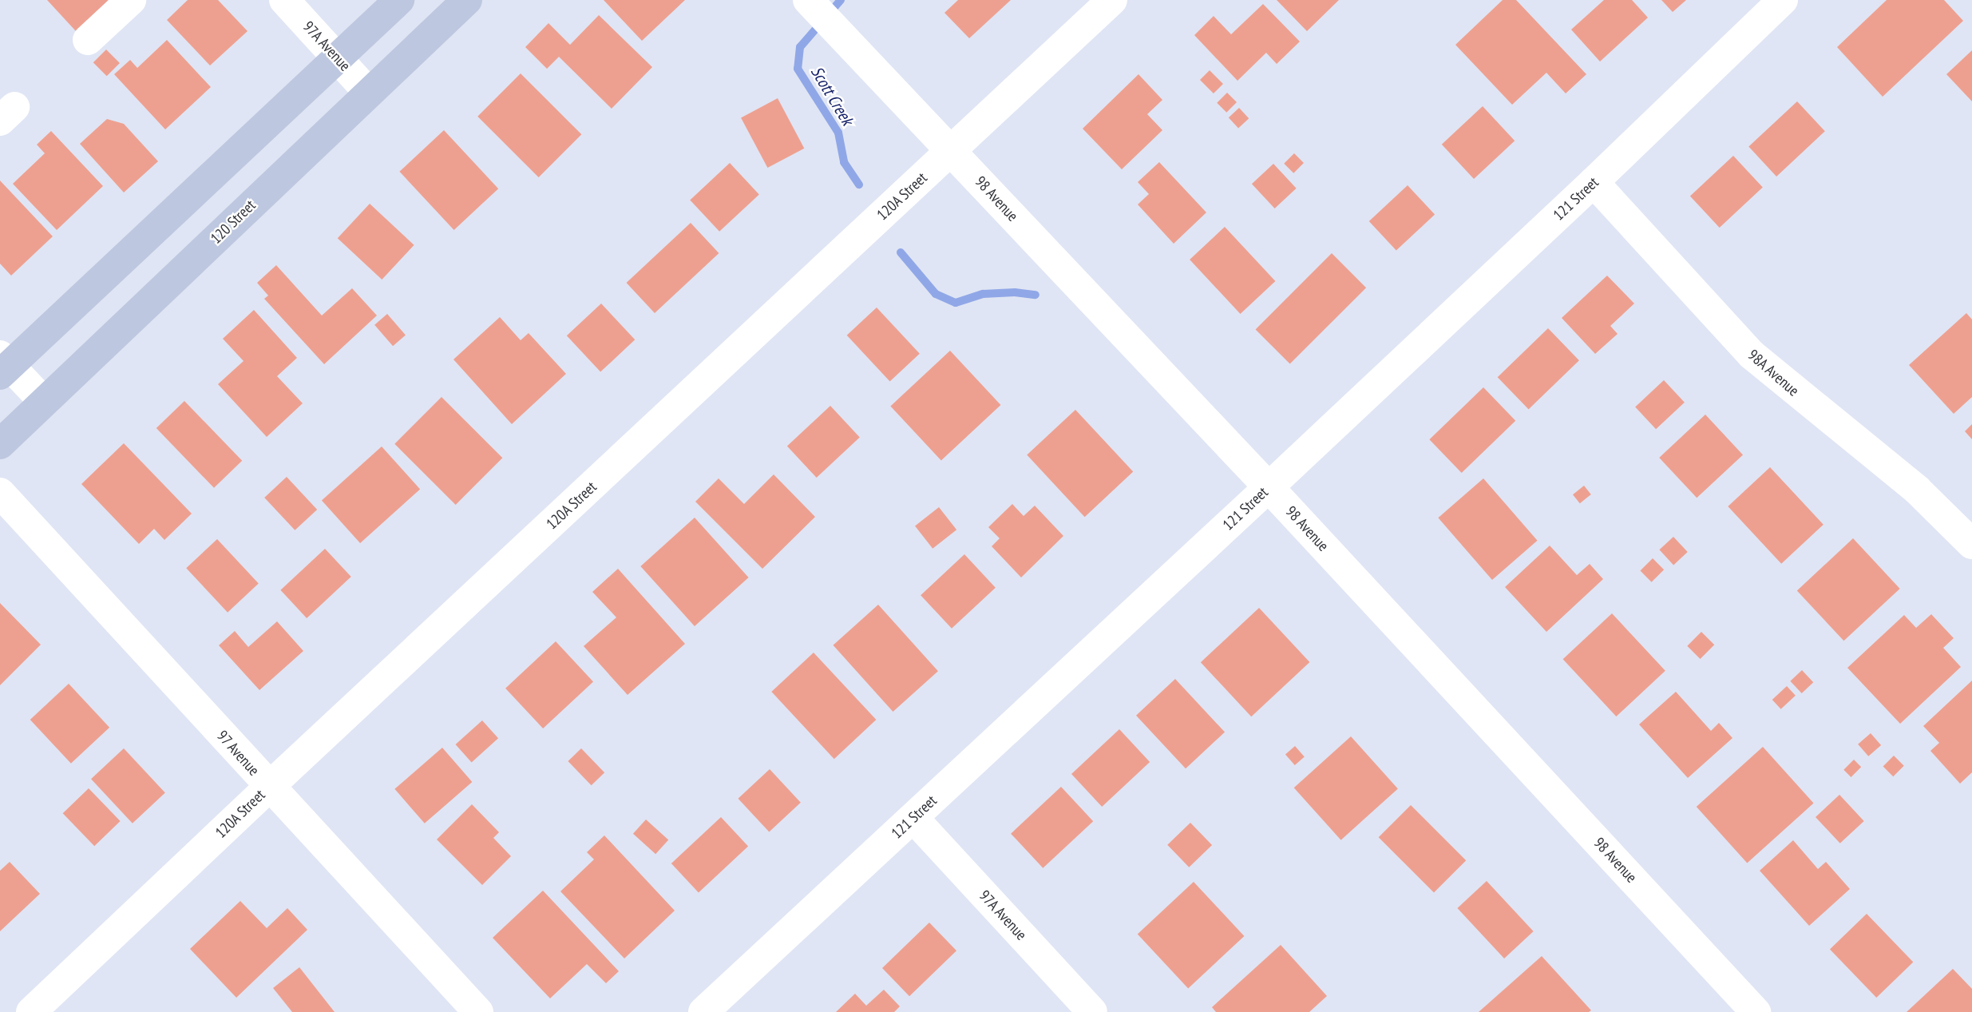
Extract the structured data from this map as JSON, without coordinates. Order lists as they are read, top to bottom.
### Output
{
  "streets": {
    "main road": ["120 Street"],
    "street": [
      "97A Avenue",
      "120A Street",
      "98 Avenue",
      "121 Street",
      "98A Avenue",
      "97 Avenue"
    ]
  },
  "crossings": [
    ["97A Avenue", "121 Street"],
    ["97A Avenue", "120 Street"],
    ["120A Street", "98 Avenue"],
    ["120A Street", "97 Avenue"],
    ["98 Avenue", "121 Street"],
    ["121 Street", "98A Avenue"]
  ],
  "water": ["Scott Creek"]
}
